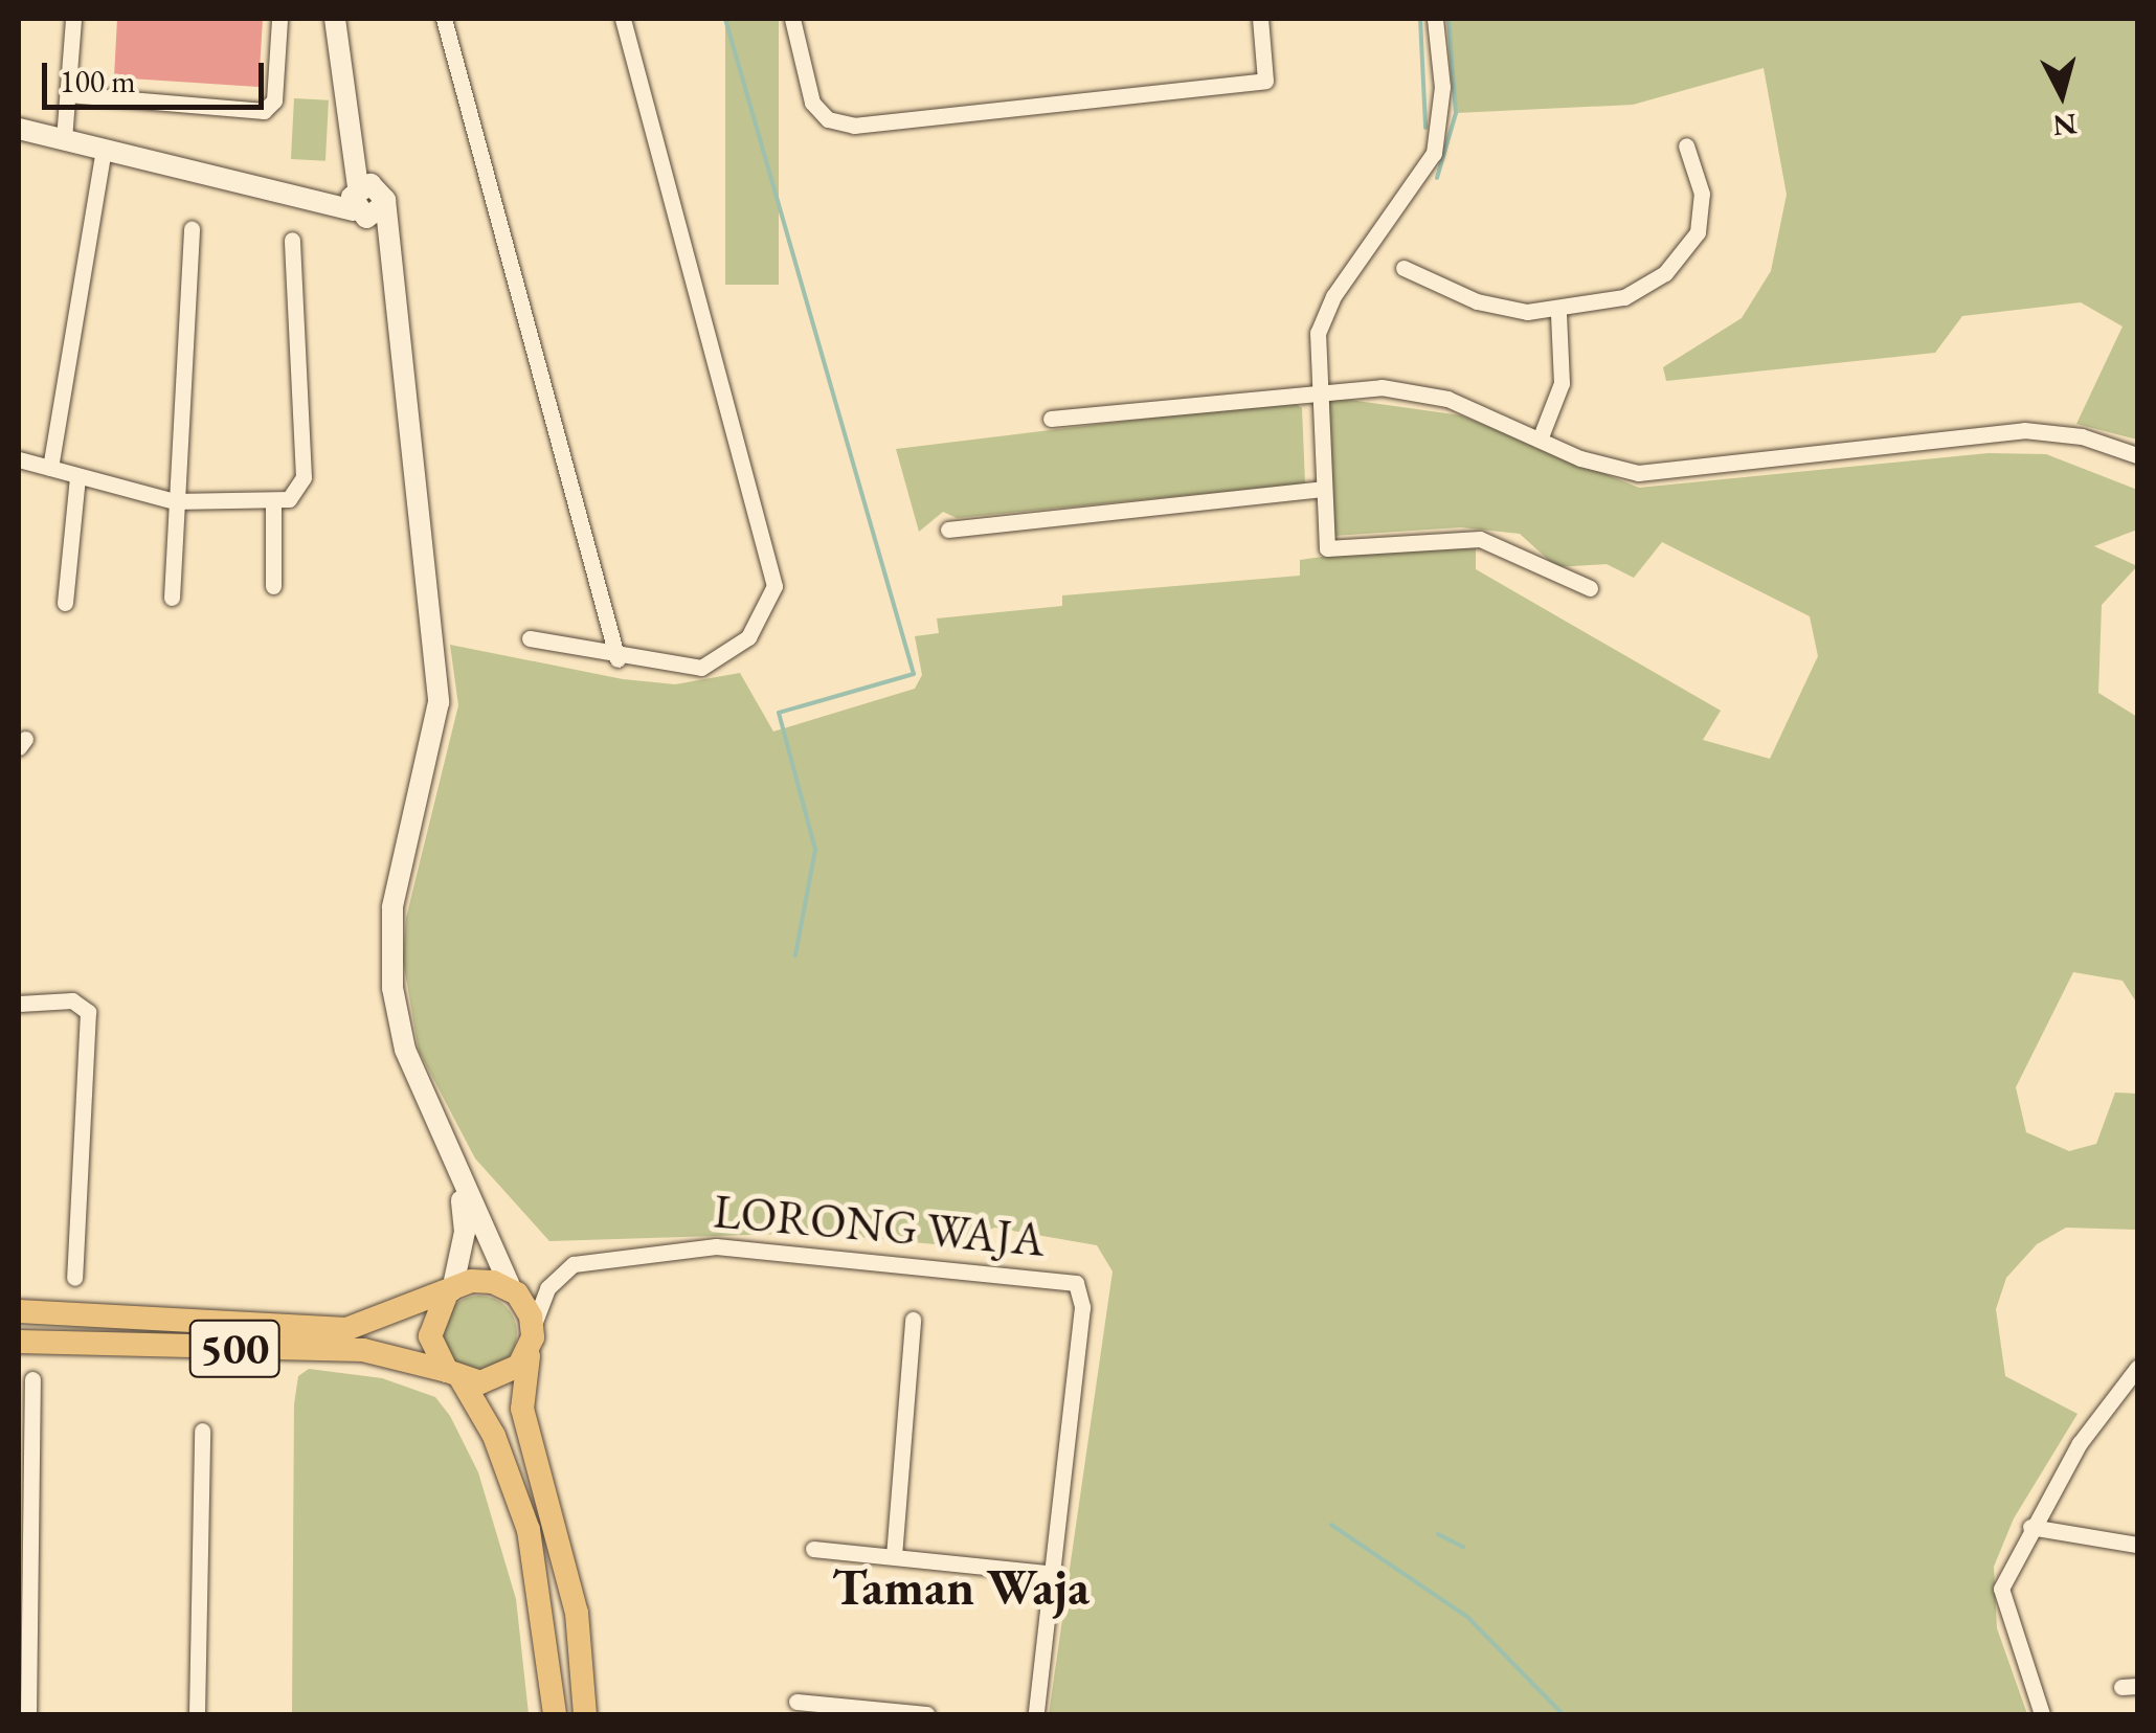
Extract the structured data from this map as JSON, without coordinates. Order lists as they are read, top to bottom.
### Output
{
  "streets": {
    "main road": ["500"],
    "street": ["LORONG WAJA"]
  },
  "crossings": [
    ["LORONG WAJA", "500"]
  ],
  "districts": ["Taman Waja"],
  "scale_bar": "100 m",
  "north": "bottom"
}
